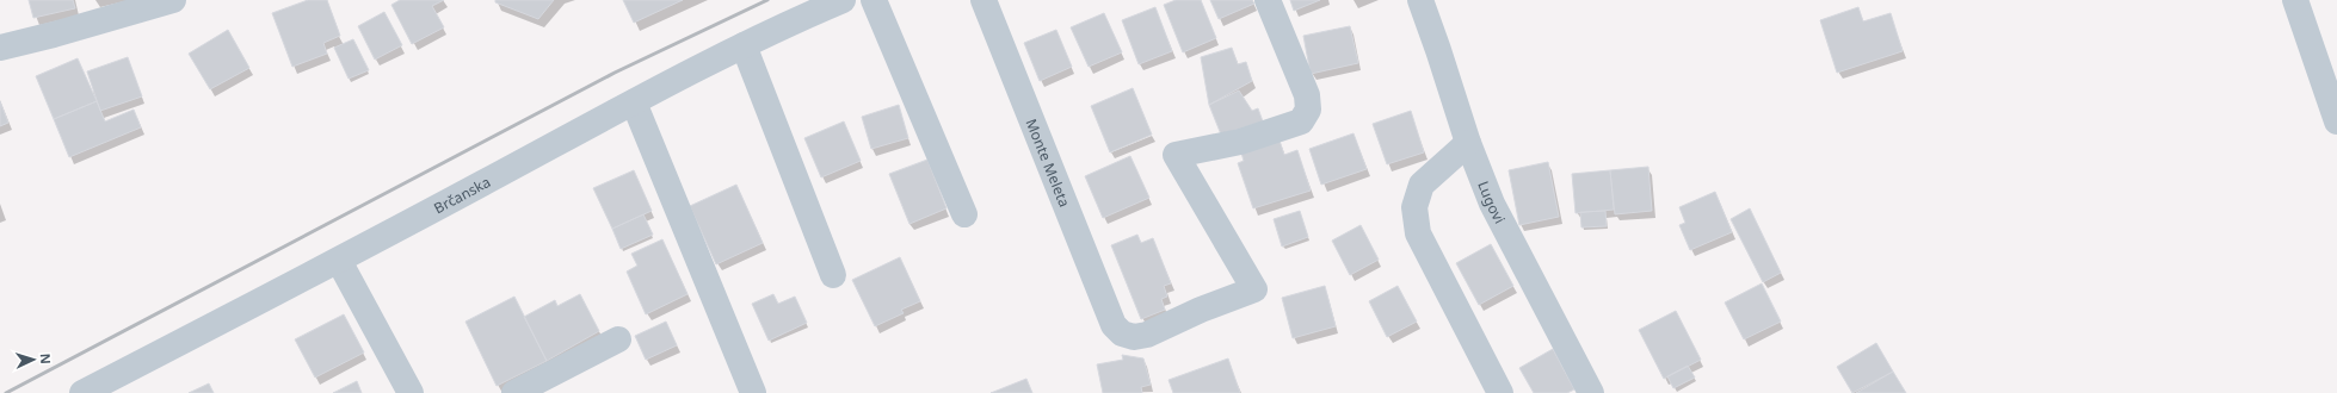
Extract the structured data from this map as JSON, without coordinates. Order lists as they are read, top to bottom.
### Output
{
  "streets": {
    "street": ["Monte Meleta", "Brčanska", "Lugovi"]
  },
  "north": "right"
}
